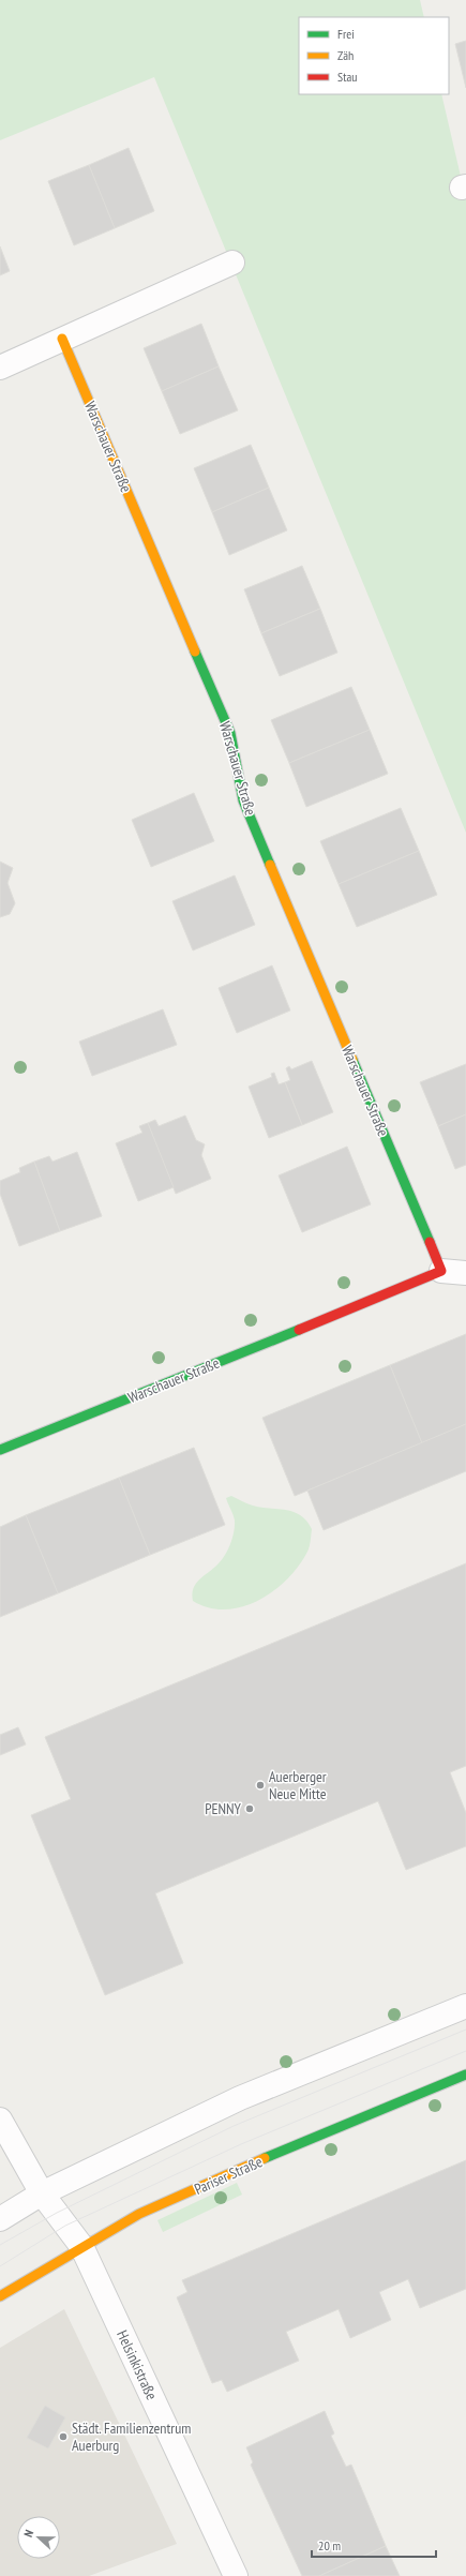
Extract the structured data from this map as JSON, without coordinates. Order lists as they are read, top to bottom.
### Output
{
  "streets": {
    "street": ["Warschauer Straße", "Pariser Straße", "Helsinkistraße"]
  },
  "crossings": [
    ["Pariser Straße", "Helsinkistraße"]
  ],
  "places": ["Auerberger Neue Mitte", "PENNY", "Städt. Familienzentrum Auerburg"],
  "legend": ["Frei", "Zäh", "Stau"],
  "scale_bar": "20 m",
  "north": "left"
}
